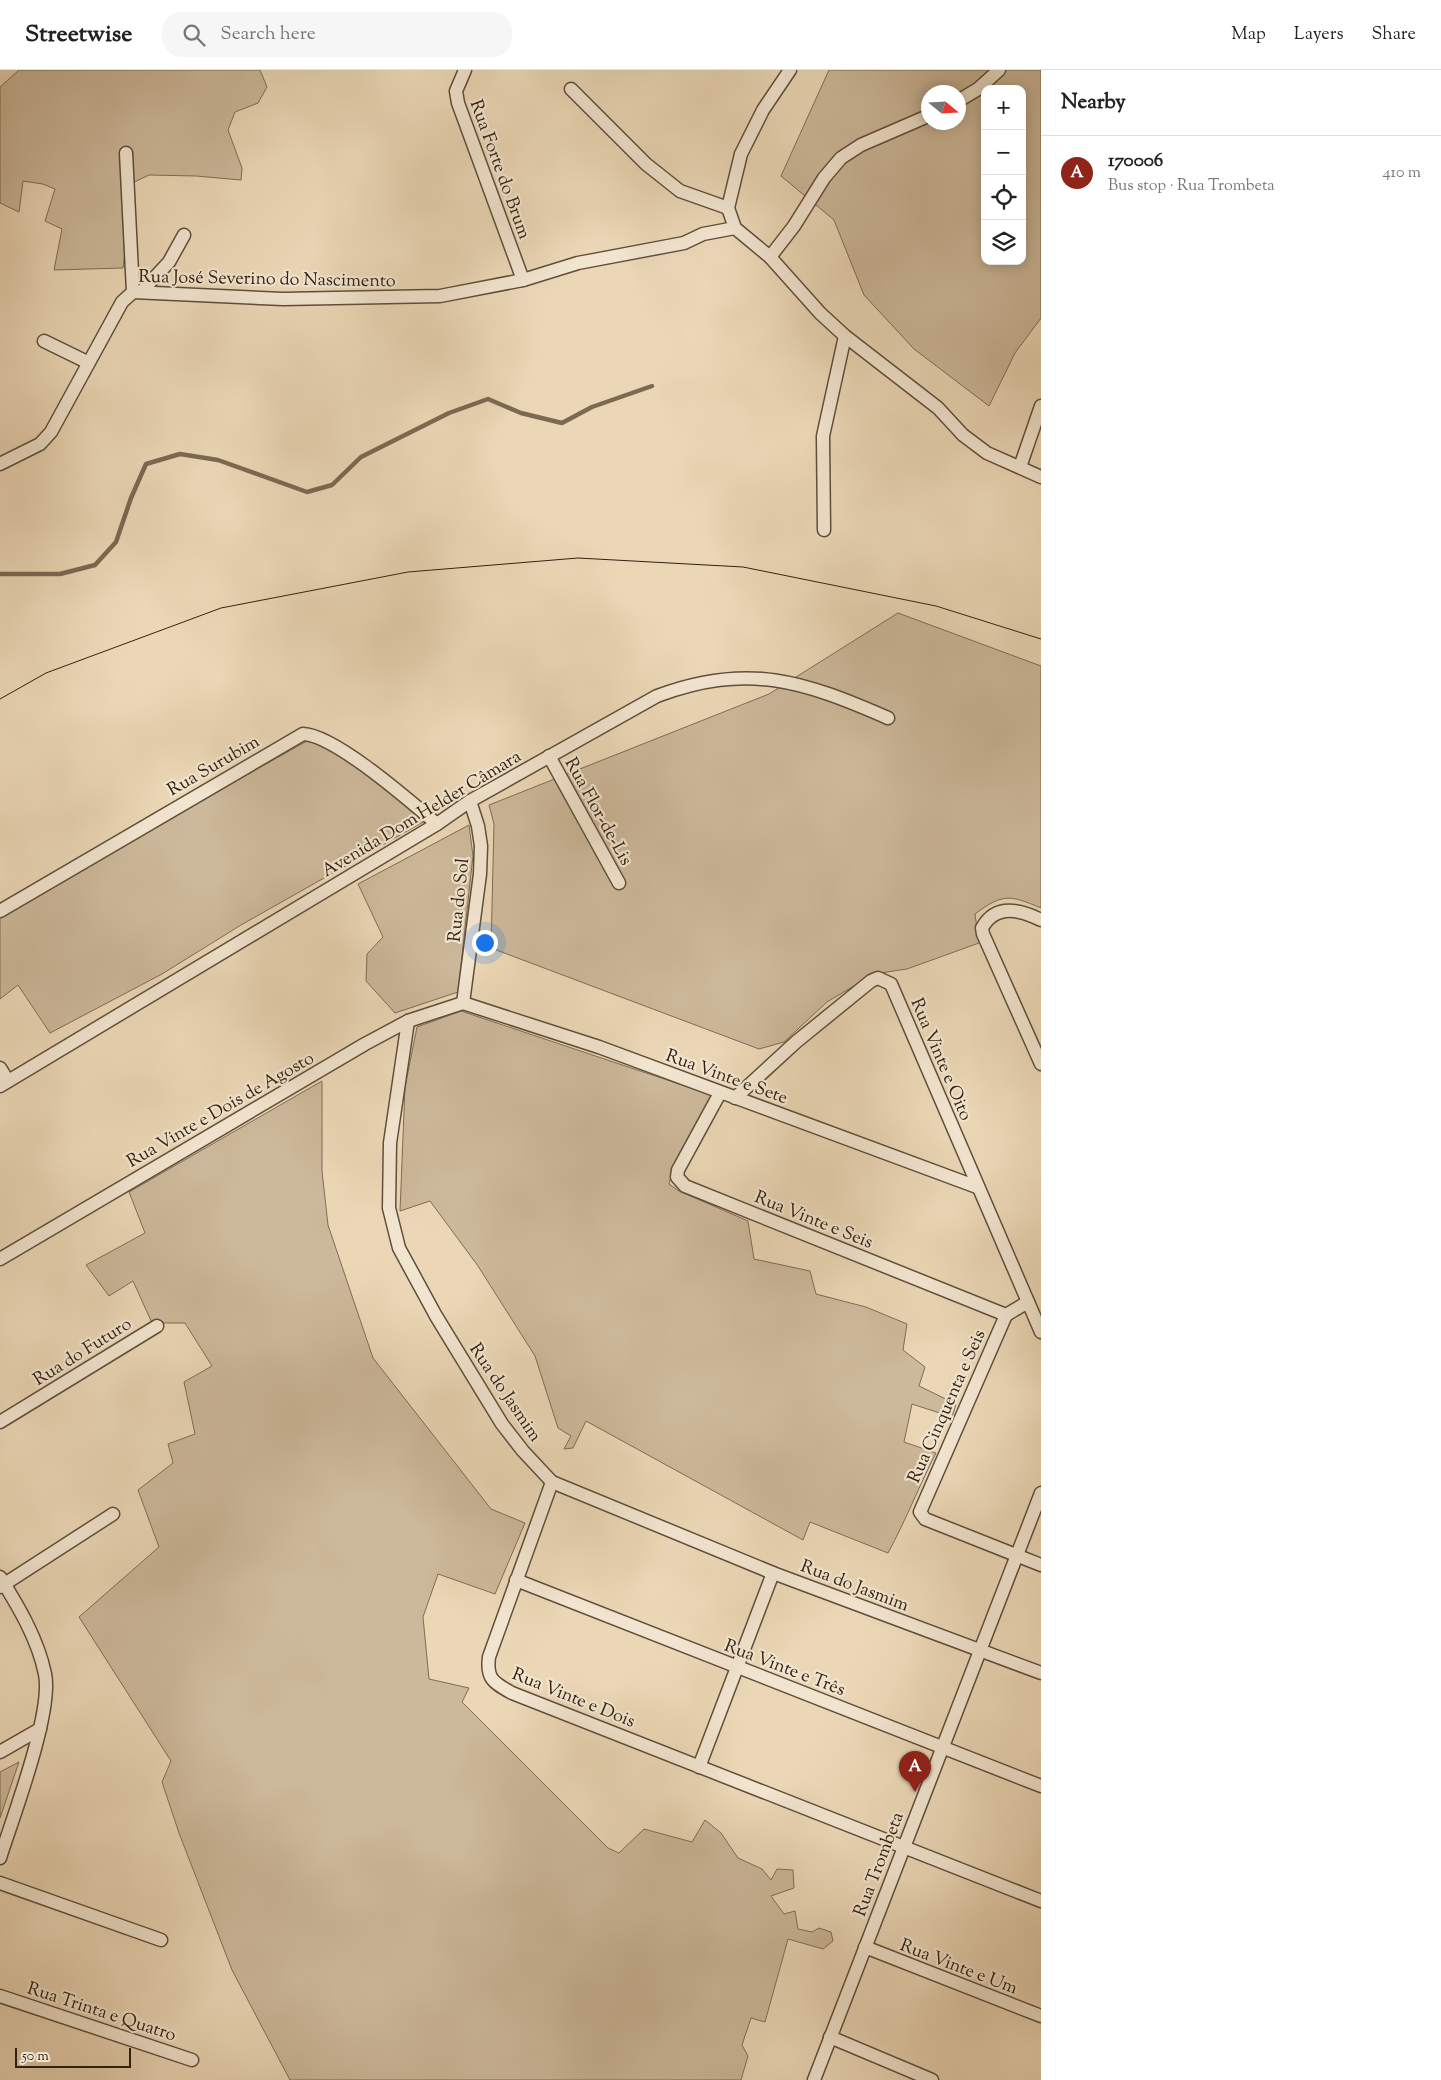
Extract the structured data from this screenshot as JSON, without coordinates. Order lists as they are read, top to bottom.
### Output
{
  "streets": {
    "street": [
      "Rua Forte do Brum",
      "Rua José Severino do Nascimento",
      "Rua Surubim",
      "Rua Flor-de-Lis",
      "Avenida Dom Helder Câmara",
      "Rua do Sol",
      "Rua Vinte e Oito",
      "Rua Vinte e Sete",
      "Rua Vinte e Dois de Agosto",
      "Rua Vinte e Seis",
      "Rua do Futuro",
      "Rua do Jasmim",
      "Rua Cinquenta e Seis",
      "Rua Vinte e Três",
      "Rua Vinte e Dois",
      "Rua Trombeta",
      "Rua Vinte e Um",
      "Rua Trinta e Quatro"
    ]
  },
  "crossings": [
    ["Rua Forte do Brum", "Rua José Severino do Nascimento"],
    ["Rua Surubim", "Avenida Dom Helder Câmara"],
    ["Rua Flor-de-Lis", "Avenida Dom Helder Câmara"],
    ["Avenida Dom Helder Câmara", "Rua do Sol"],
    ["Rua do Sol", "Rua Vinte e Sete"],
    ["Rua do Sol", "Rua Vinte e Dois de Agosto"],
    ["Rua Vinte e Oito", "Rua Vinte e Sete"],
    ["Rua Vinte e Sete", "Rua Vinte e Dois de Agosto"],
    ["Rua Vinte e Sete", "Rua Vinte e Seis"],
    ["Rua Vinte e Dois de Agosto", "Rua do Jasmim"],
    ["Rua Vinte e Seis", "Rua Cinquenta e Seis"],
    ["Rua do Jasmim", "Rua Vinte e Dois"],
    ["Rua do Jasmim", "Rua Trombeta"],
    ["Rua Cinquenta e Seis", "Rua Trombeta"],
    ["Rua Vinte e Três", "Rua Vinte e Dois"],
    ["Rua Vinte e Três", "Rua Trombeta"],
    ["Rua Vinte e Dois", "Rua Trombeta"],
    ["Rua Trombeta", "Rua Vinte e Um"]
  ],
  "scale_bar": "50 m",
  "north": "right",
  "page": {
    "header": "Streetwise",
    "search": "Search here",
    "nav": ["Map", "Layers", "Share"],
    "heading": "Nearby",
    "map_buttons": ["+", "−"],
    "list": [
      {
        "mark": "A",
        "name": "170006",
        "note": "Bus stop · Rua Trombeta",
        "value": "410 m"
      }
    ],
    "pins": "A",
    "scale": "50 m"
  }
}
